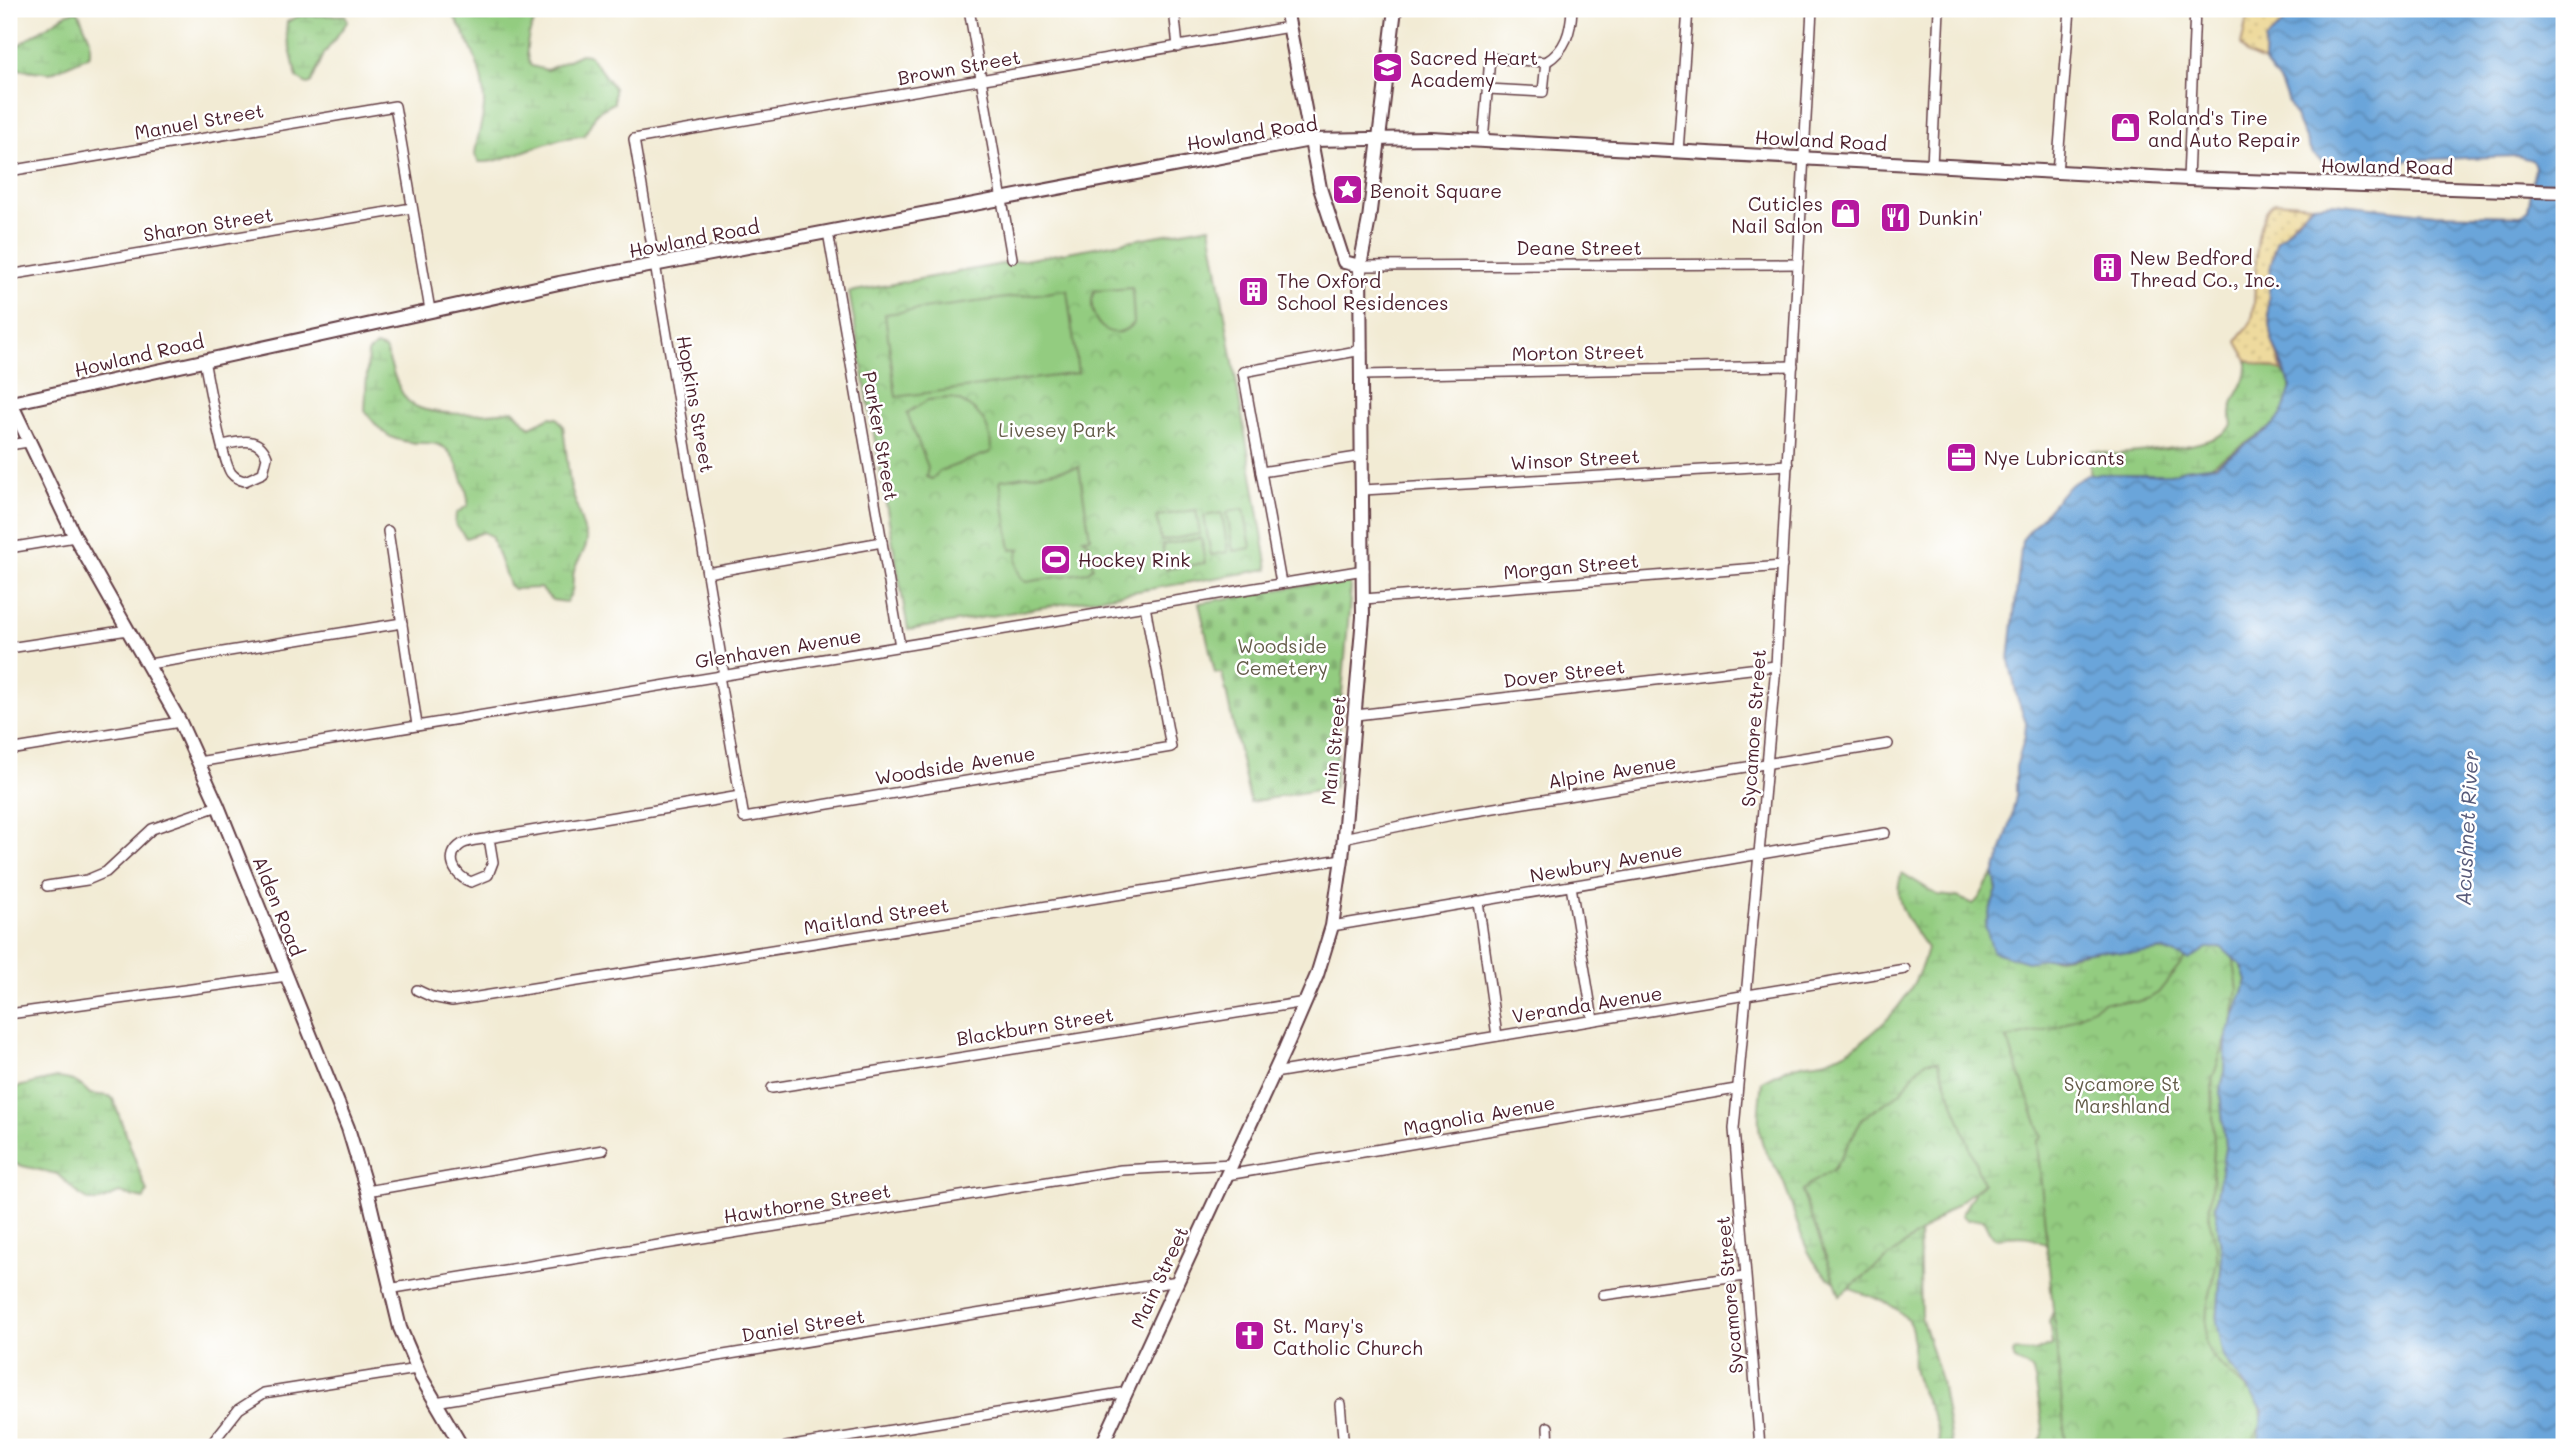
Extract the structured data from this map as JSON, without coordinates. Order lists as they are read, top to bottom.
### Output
{
  "streets": {
    "main road": ["Howland Road", "Main Street", "Alden Road"],
    "street": [
      "Brown Street",
      "Manuel Street",
      "Sharon Street",
      "Deane Street",
      "Morton Street",
      "Hopkins Street",
      "Parker Street",
      "Winsor Street",
      "Morgan Street",
      "Glenhaven Avenue",
      "Dover Street",
      "Sycamore Street",
      "Woodside Avenue",
      "Alpine Avenue",
      "Newbury Avenue",
      "Maitland Street",
      "Veranda Avenue",
      "Blackburn Street",
      "Magnolia Avenue",
      "Hawthorne Street",
      "Daniel Street"
    ]
  },
  "crossings": [
    ["Brown Street", "Hopkins Street"],
    ["Manuel Street", "Sharon Street"],
    ["Howland Road", "Hopkins Street"],
    ["Howland Road", "Parker Street"],
    ["Howland Road", "Sycamore Street"],
    ["Howland Road", "Main Street"],
    ["Howland Road", "Alden Road"],
    ["Deane Street", "Sycamore Street"],
    ["Deane Street", "Main Street"],
    ["Morton Street", "Sycamore Street"],
    ["Morton Street", "Main Street"],
    ["Hopkins Street", "Glenhaven Avenue"],
    ["Hopkins Street", "Woodside Avenue"],
    ["Parker Street", "Glenhaven Avenue"],
    ["Winsor Street", "Sycamore Street"],
    ["Winsor Street", "Main Street"],
    ["Morgan Street", "Sycamore Street"],
    ["Morgan Street", "Main Street"],
    ["Glenhaven Avenue", "Main Street"],
    ["Glenhaven Avenue", "Woodside Avenue"],
    ["Glenhaven Avenue", "Alden Road"],
    ["Dover Street", "Sycamore Street"],
    ["Dover Street", "Main Street"],
    ["Sycamore Street", "Alpine Avenue"],
    ["Sycamore Street", "Newbury Avenue"],
    ["Sycamore Street", "Veranda Avenue"],
    ["Sycamore Street", "Magnolia Avenue"],
    ["Main Street", "Alpine Avenue"],
    ["Main Street", "Newbury Avenue"],
    ["Main Street", "Maitland Street"],
    ["Main Street", "Veranda Avenue"],
    ["Main Street", "Blackburn Street"],
    ["Main Street", "Magnolia Avenue"],
    ["Main Street", "Hawthorne Street"],
    ["Main Street", "Daniel Street"],
    ["Alden Road", "Hawthorne Street"],
    ["Alden Road", "Daniel Street"],
    ["Magnolia Avenue", "Hawthorne Street"]
  ],
  "water": ["Acushnet River"],
  "parks": ["Livesey Park", "Woodside Cemetery", "Sycamore St Marshland"],
  "places": {
    "school or university": ["Sacred Heart Academy"],
    "shop": ["Roland's Tire and Auto Repair", "Cuticles Nail Salon"],
    "place": ["Benoit Square"],
    "restaurant": ["Dunkin'"],
    "building": ["New Bedford Thread Co., Inc.", "The Oxford School Residences"],
    "office": ["Nye Lubricants"],
    "sports": ["Hockey Rink"],
    "church": ["St. Mary's Catholic Church"]
  }
}
